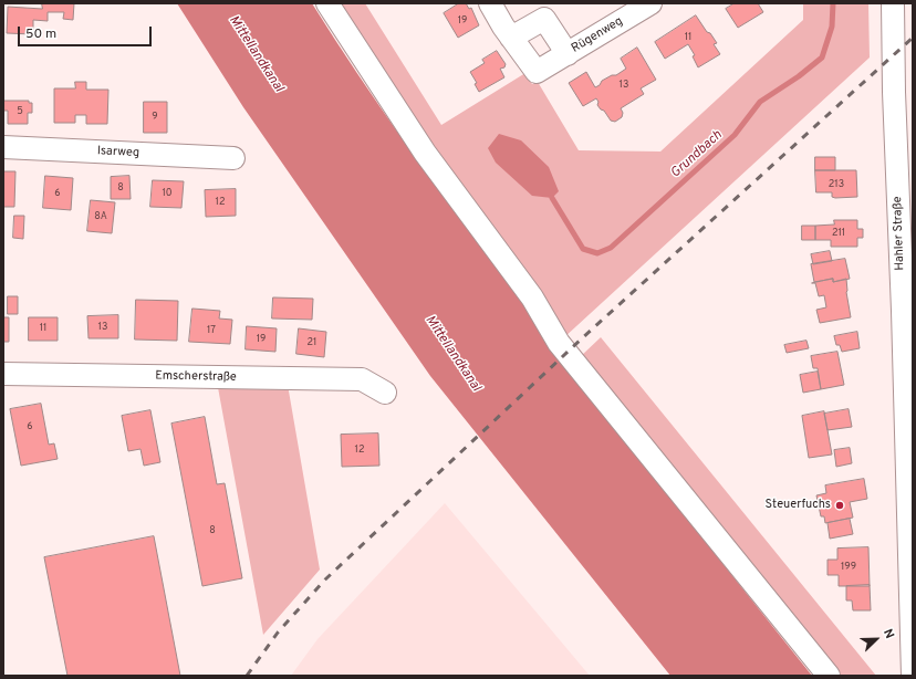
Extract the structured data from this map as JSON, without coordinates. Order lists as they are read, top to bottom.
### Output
{
  "streets": {
    "street": [
      "Rügenweg",
      "Isarweg",
      "Hahler Straße",
      "Emscherstraße"
    ]
  },
  "water": ["Mittellandkanal", "Grundbach"],
  "places": ["Steuerfuchs"],
  "house_numbers": [
    "19",
    "11",
    "13",
    "5",
    "9",
    "213",
    "8",
    "6",
    "10",
    "12",
    "8A",
    "211",
    "13",
    "11",
    "17",
    "19",
    "21",
    "6",
    "12",
    "8",
    "199"
  ],
  "scale_bar": "50 m",
  "north": "top right"
}
